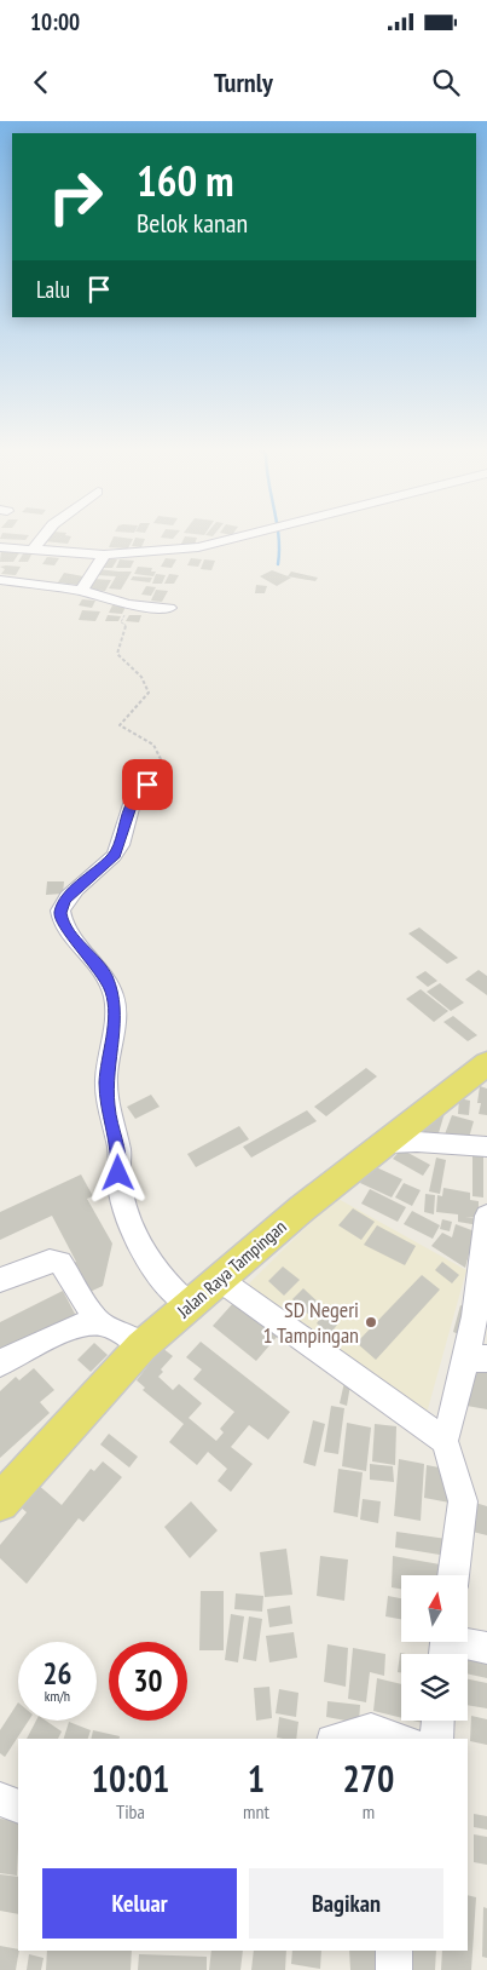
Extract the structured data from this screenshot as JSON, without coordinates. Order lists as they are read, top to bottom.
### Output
{
  "streets": {
    "main road": ["Jalan Raya Tampingan"]
  },
  "places": ["SD Negeri 1 Tampingan"],
  "north": "top",
  "page": {
    "status": "10:00",
    "header": "Turnly",
    "turn": ["160 m", "Belok kanan"],
    "then": "Lalu",
    "speed": "26 km/h",
    "limit": "30",
    "eta": [
      "10:01",
      "Tiba",
      "1",
      "mnt",
      "270",
      "m"
    ],
    "buttons": ["Keluar", "Bagikan"]
  }
}
